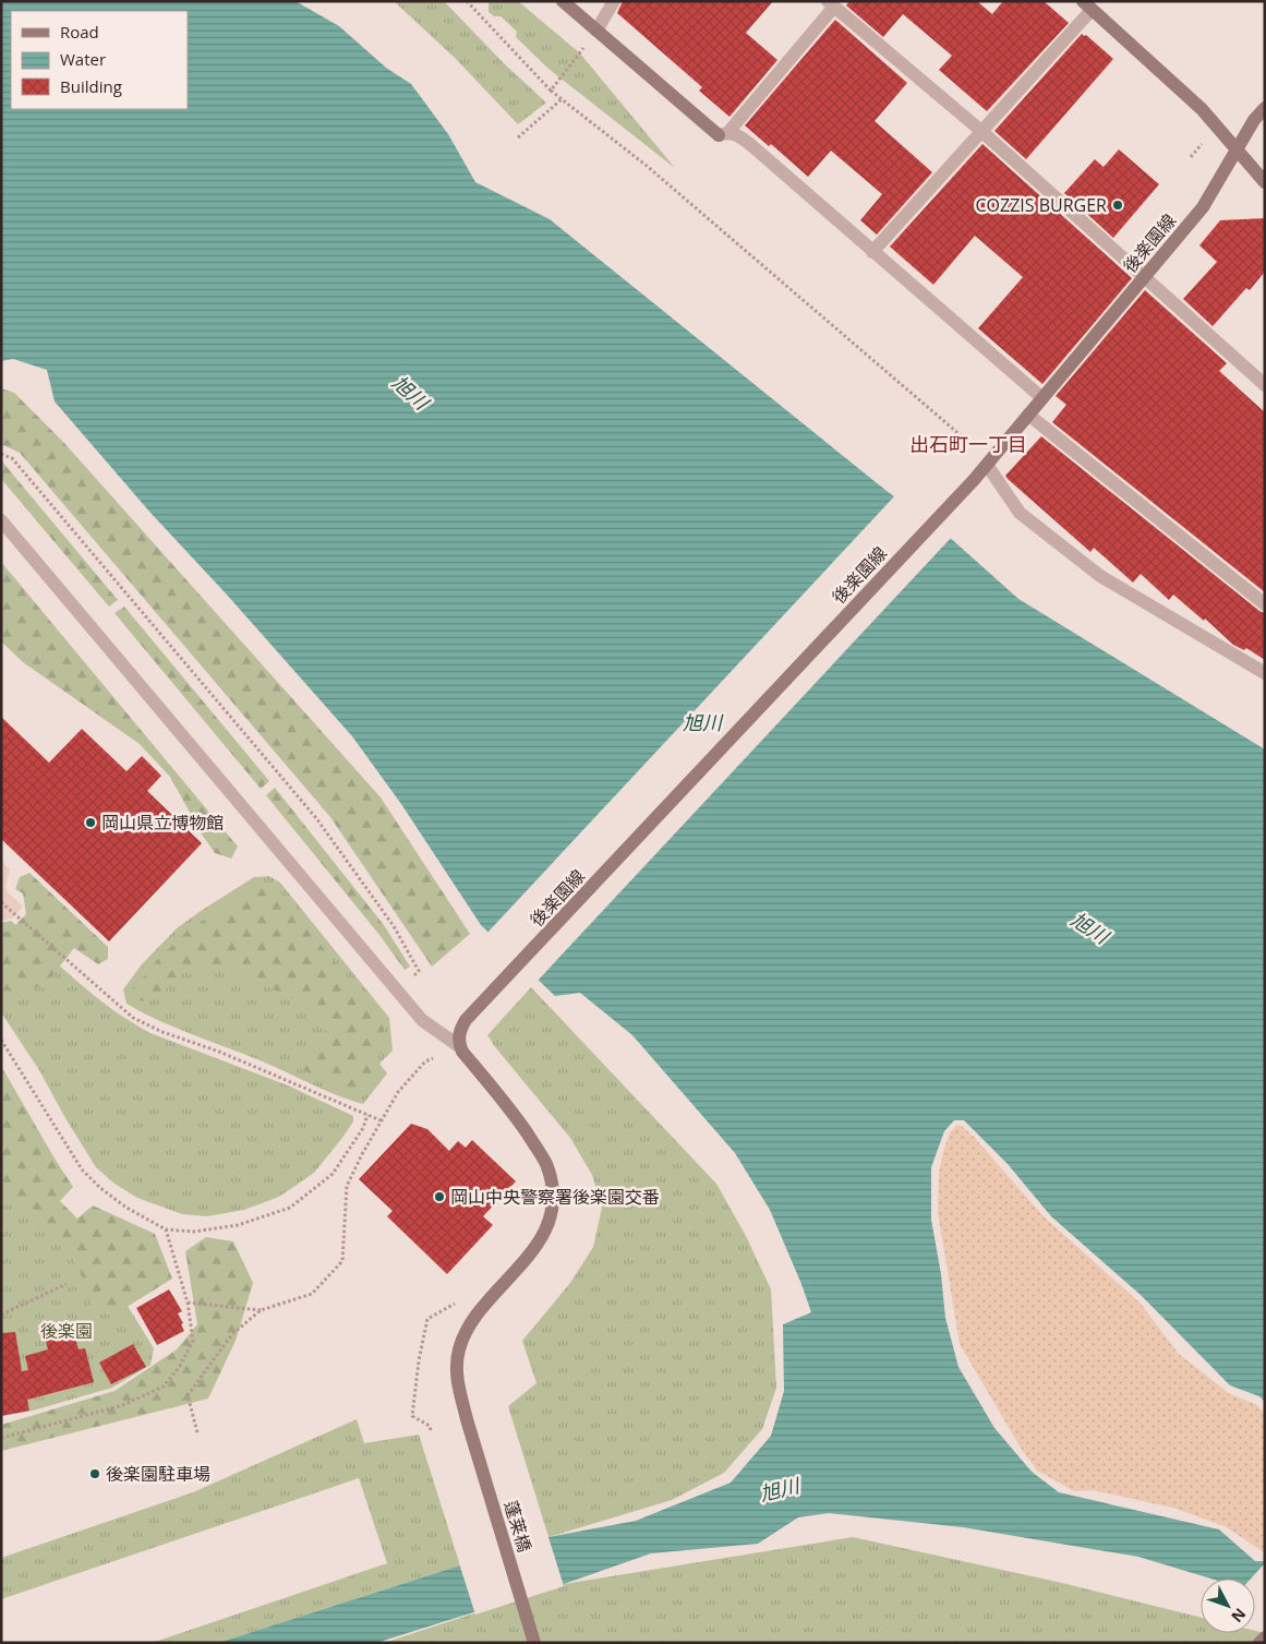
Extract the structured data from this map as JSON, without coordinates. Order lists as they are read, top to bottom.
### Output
{
  "streets": {
    "main road": ["後楽園線", "蓬莱橋"]
  },
  "crossings": [
    ["後楽園線", "蓬莱橋"]
  ],
  "districts": ["出石町一丁目"],
  "water": ["旭川"],
  "parks": ["後楽園"],
  "places": [
    "COZZIS BURGER",
    "岡山県立博物館",
    "岡山中央警察署後楽園交番",
    "後楽園駐車場"
  ],
  "legend": ["Road", "Water", "Building"],
  "north": "bottom right"
}
